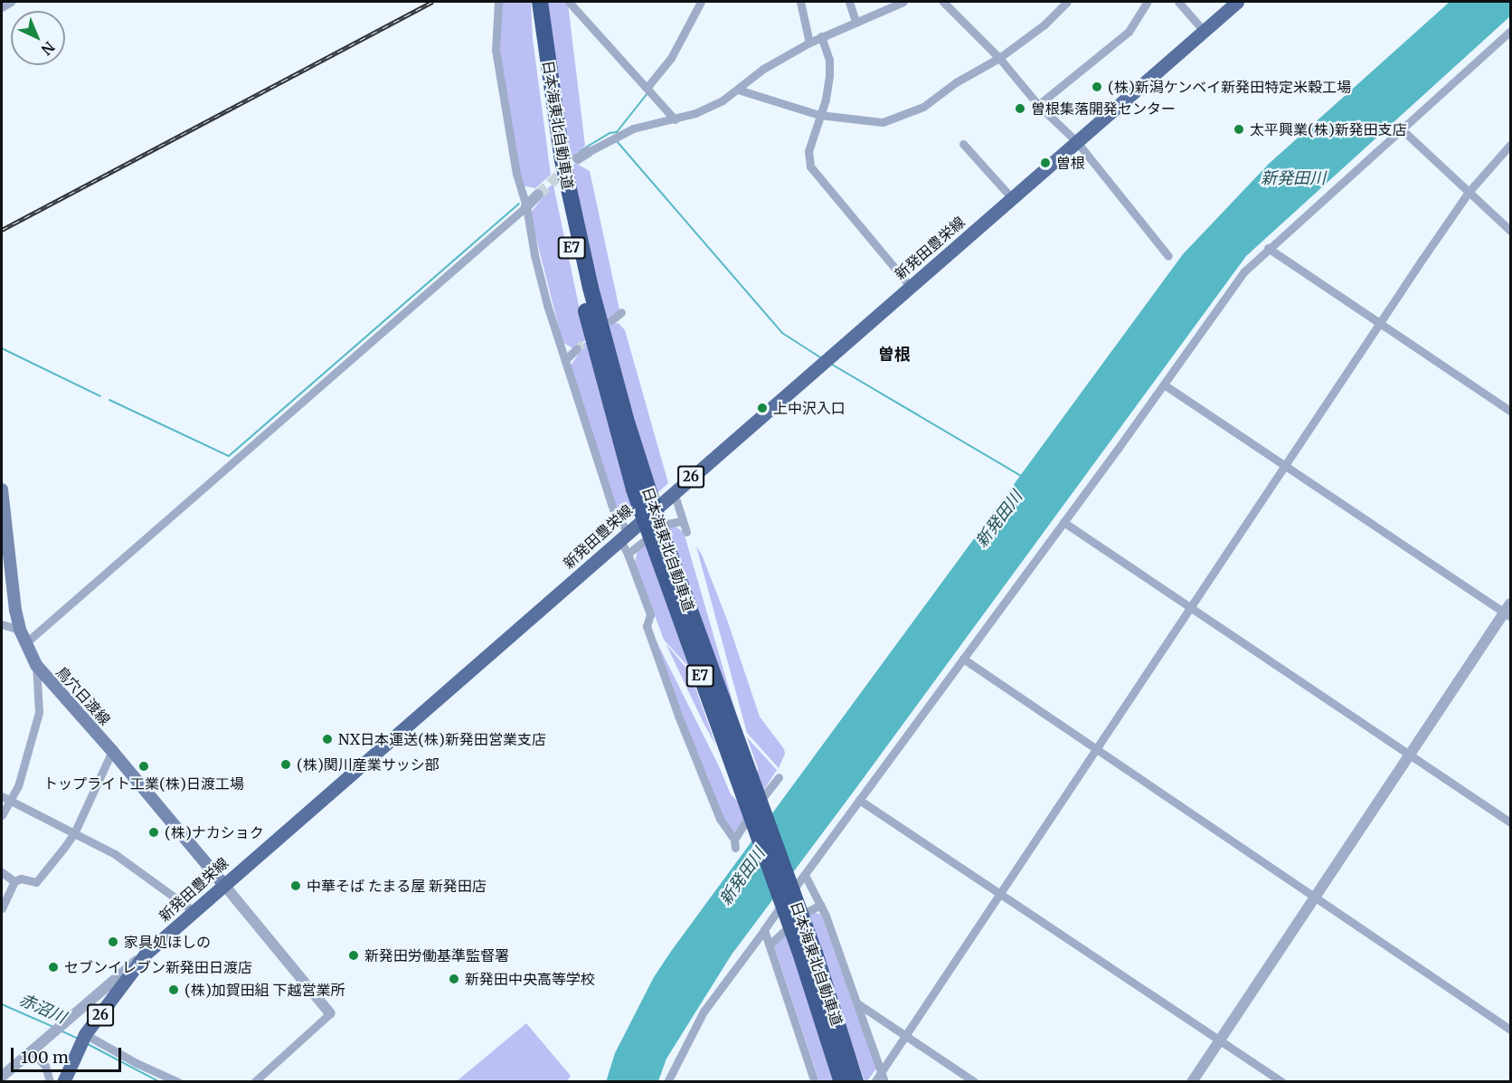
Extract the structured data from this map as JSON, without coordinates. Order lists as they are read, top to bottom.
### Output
{
  "streets": {
    "highway": ["日本海東北自動車道", "E7"],
    "main road": ["新発田豊栄線", "26", "鳥穴日渡線"]
  },
  "crossings": [
    ["新発田豊栄線", "鳥穴日渡線"]
  ],
  "districts": ["曽根"],
  "water": ["新発田川", "赤沼川"],
  "places": [
    "(株)新潟ケンベイ新発田特定米穀工場",
    "曽根集落開発センター",
    "太平興業(株)新発田支店",
    "曽根",
    "上中沢入口",
    "NX日本運送(株)新発田営業支店",
    "(株)関川産業サッシ部",
    "トップライト工業(株)日渡工場",
    "(株)ナカショク",
    "中華そば たまる屋 新発田店",
    "家具処ほしの",
    "新発田労働基準監督署",
    "セブンイレブン新発田日渡店",
    "新発田中央高等学校",
    "(株)加賀田組 下越営業所"
  ],
  "scale_bar": "100 m",
  "north": "bottom right"
}
